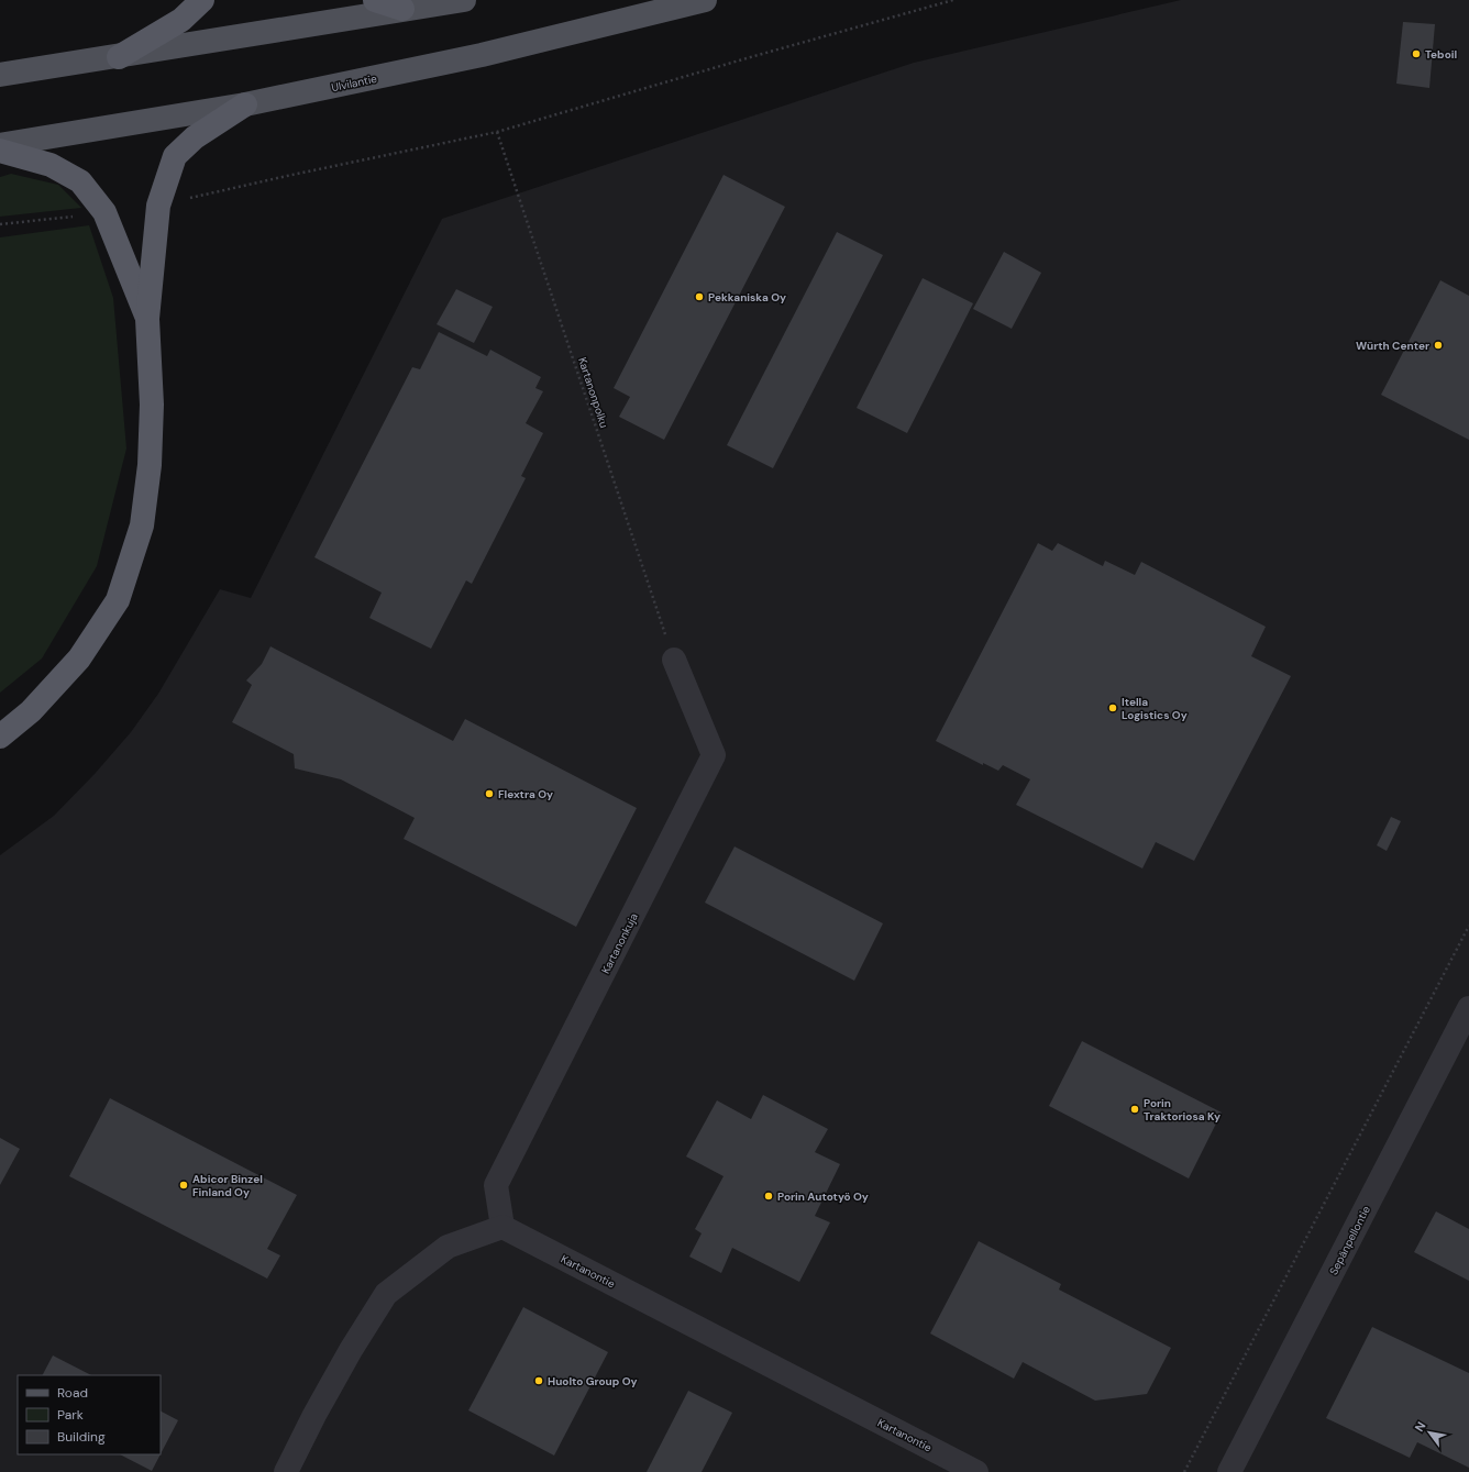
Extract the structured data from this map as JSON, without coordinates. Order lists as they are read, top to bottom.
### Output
{
  "streets": {
    "main road": ["Ulvilantie"],
    "street": ["Kartanonkuja", "Sepänpellontie", "Kartanontie"],
    "path": ["Kartanonpolku"]
  },
  "crossings": [
    ["Kartanonpolku", "Kartanonkuja"],
    ["Kartanonkuja", "Kartanontie"]
  ],
  "places": [
    "Teboil",
    "Pekkaniska Oy",
    "Würth Center",
    "Itella Logistics Oy",
    "Flextra Oy",
    "Porin Traktoriosa Ky",
    "Abicor Binzel Finland Oy",
    "Porin Autotyö Oy",
    "Huolto Group Oy"
  ],
  "legend": ["Road", "Park", "Building"],
  "north": "top left"
}
